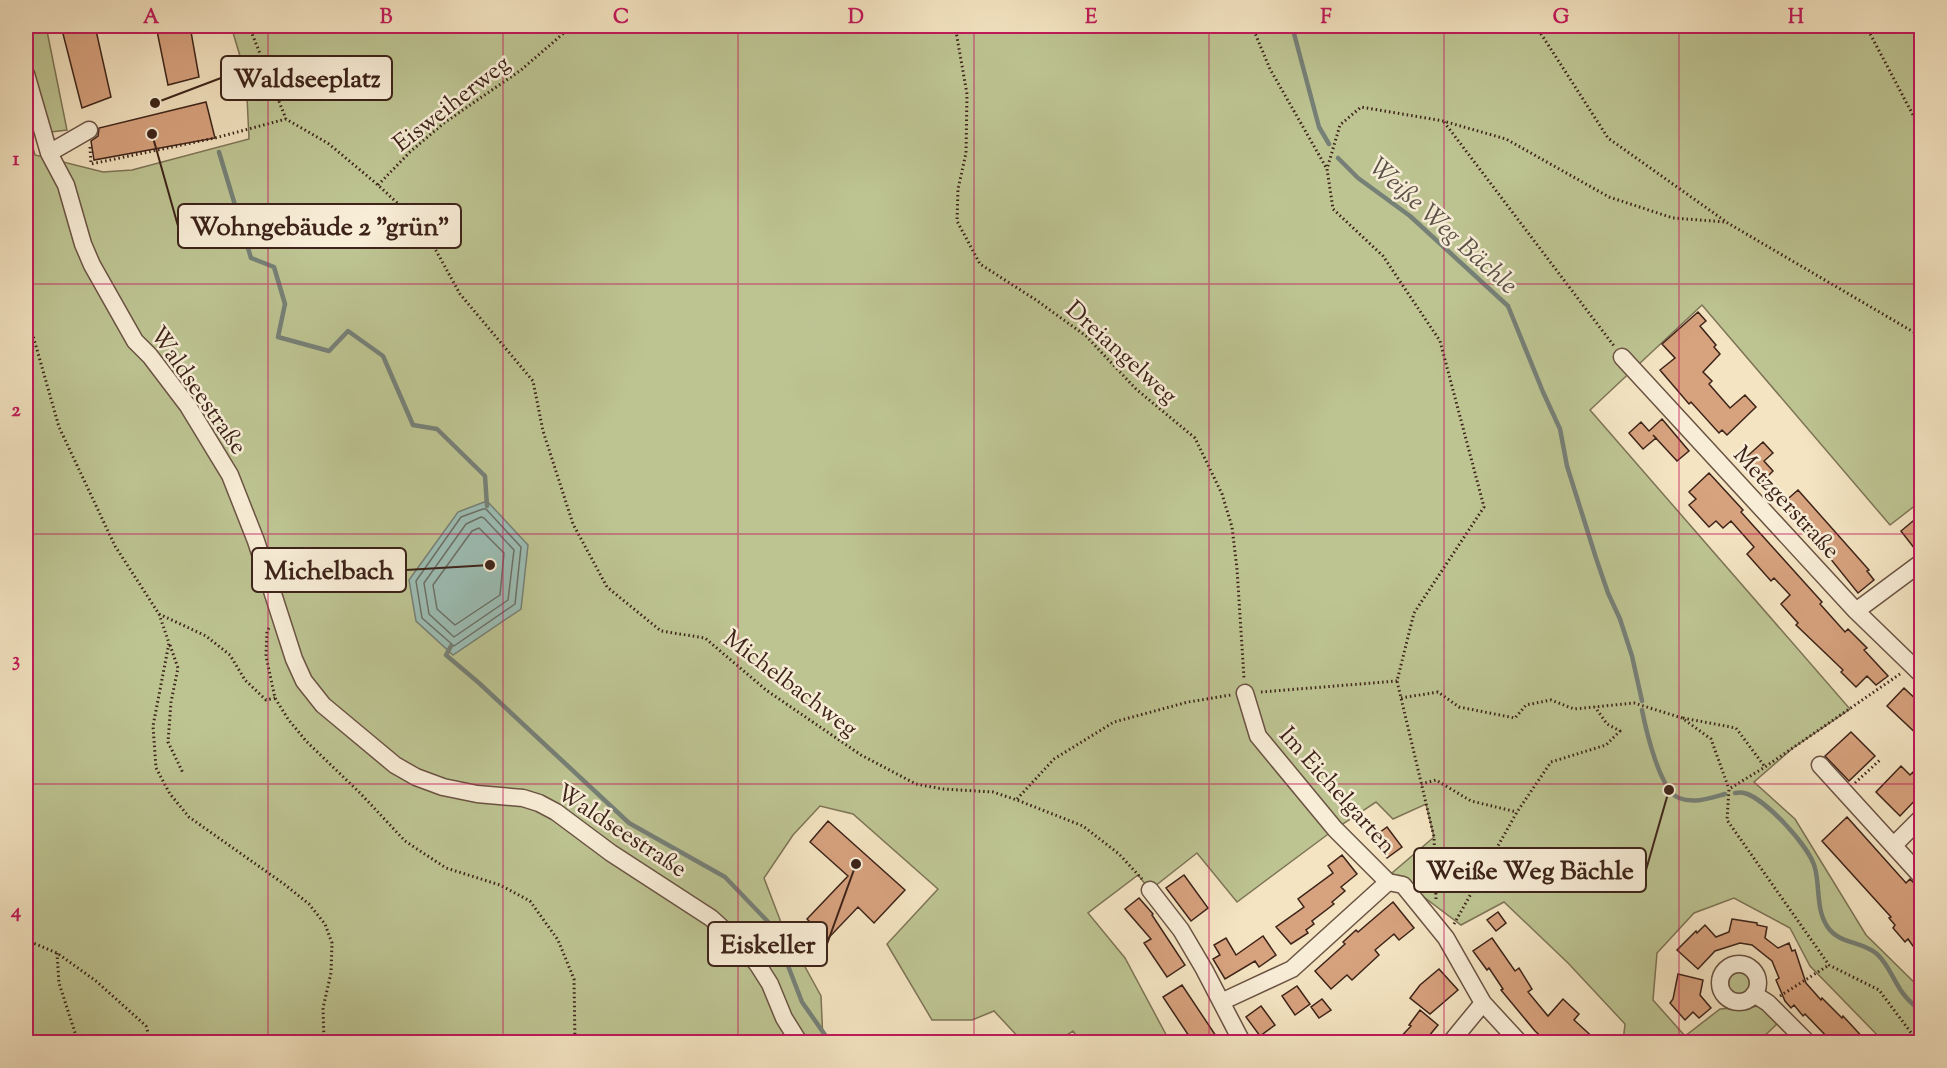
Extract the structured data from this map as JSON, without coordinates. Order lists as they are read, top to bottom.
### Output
{
  "streets": {
    "street": ["Waldseestraße", "Metzgerstraße", "Im Eichelgarten"],
    "path": ["Eisweiherweg", "Dreiangelweg", "Michelbachweg"]
  },
  "crossings": [
    ["Eisweiherweg", "Michelbachweg"],
    ["Dreiangelweg", "Im Eichelgarten"]
  ],
  "water": ["Weiße Weg Bächle"],
  "places": [
    "Waldseeplatz",
    "Wohngebäude 2 \"grün\"",
    "Michelbach",
    "Weiße Weg Bächle",
    "Eiskeller"
  ],
  "grid": {
    "columns": [
      "A",
      "B",
      "C",
      "D",
      "E",
      "F",
      "G",
      "H"
    ],
    "rows": [
      "1",
      "2",
      "3",
      "4"
    ]
  }
}
